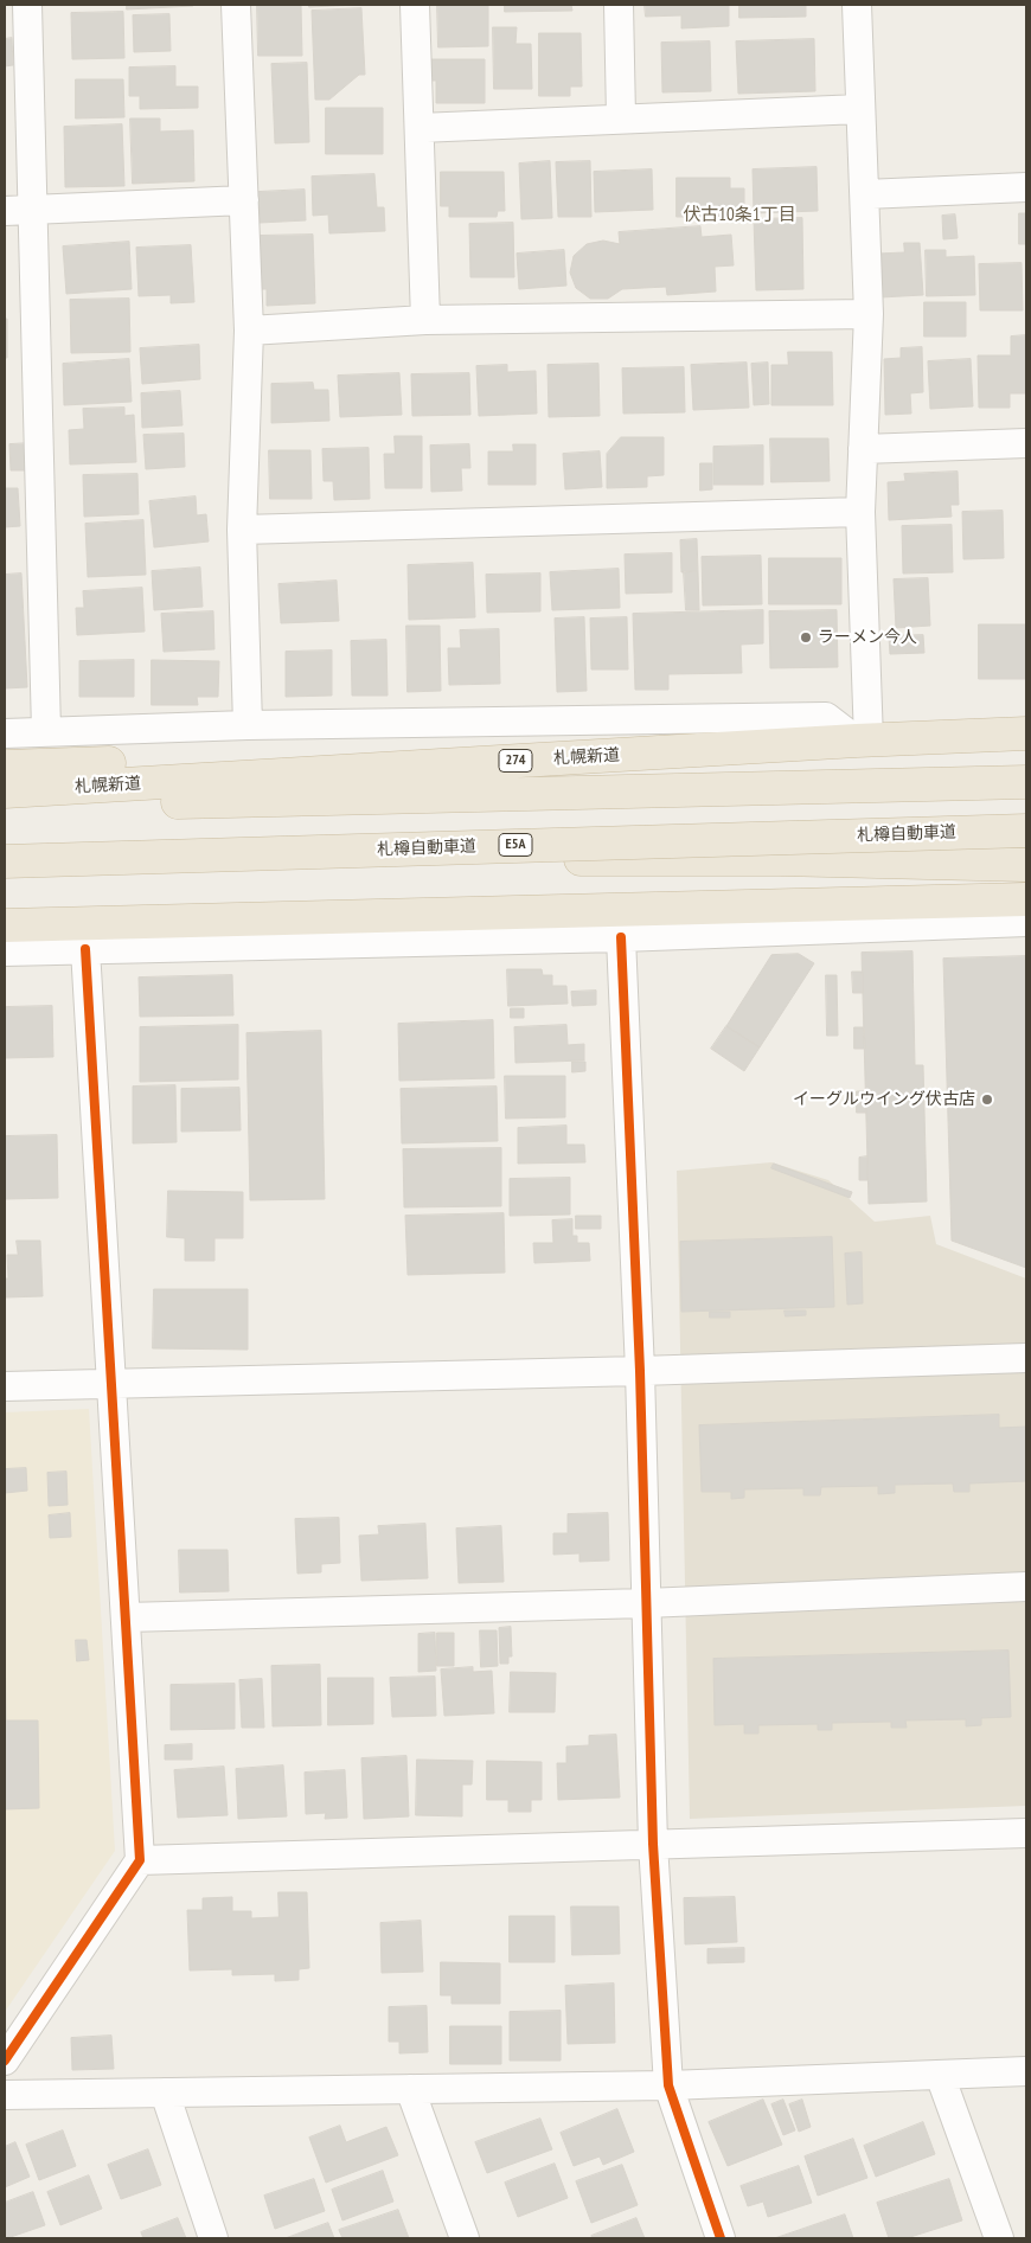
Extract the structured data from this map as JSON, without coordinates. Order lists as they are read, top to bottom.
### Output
{
  "streets": {
    "highway": [
      "札幌新道",
      "274",
      "札樽自動車道",
      "E5A"
    ]
  },
  "districts": ["伏古10条1丁目"],
  "places": ["ラーメン今人", "イーグルウイング伏古店"]
}
